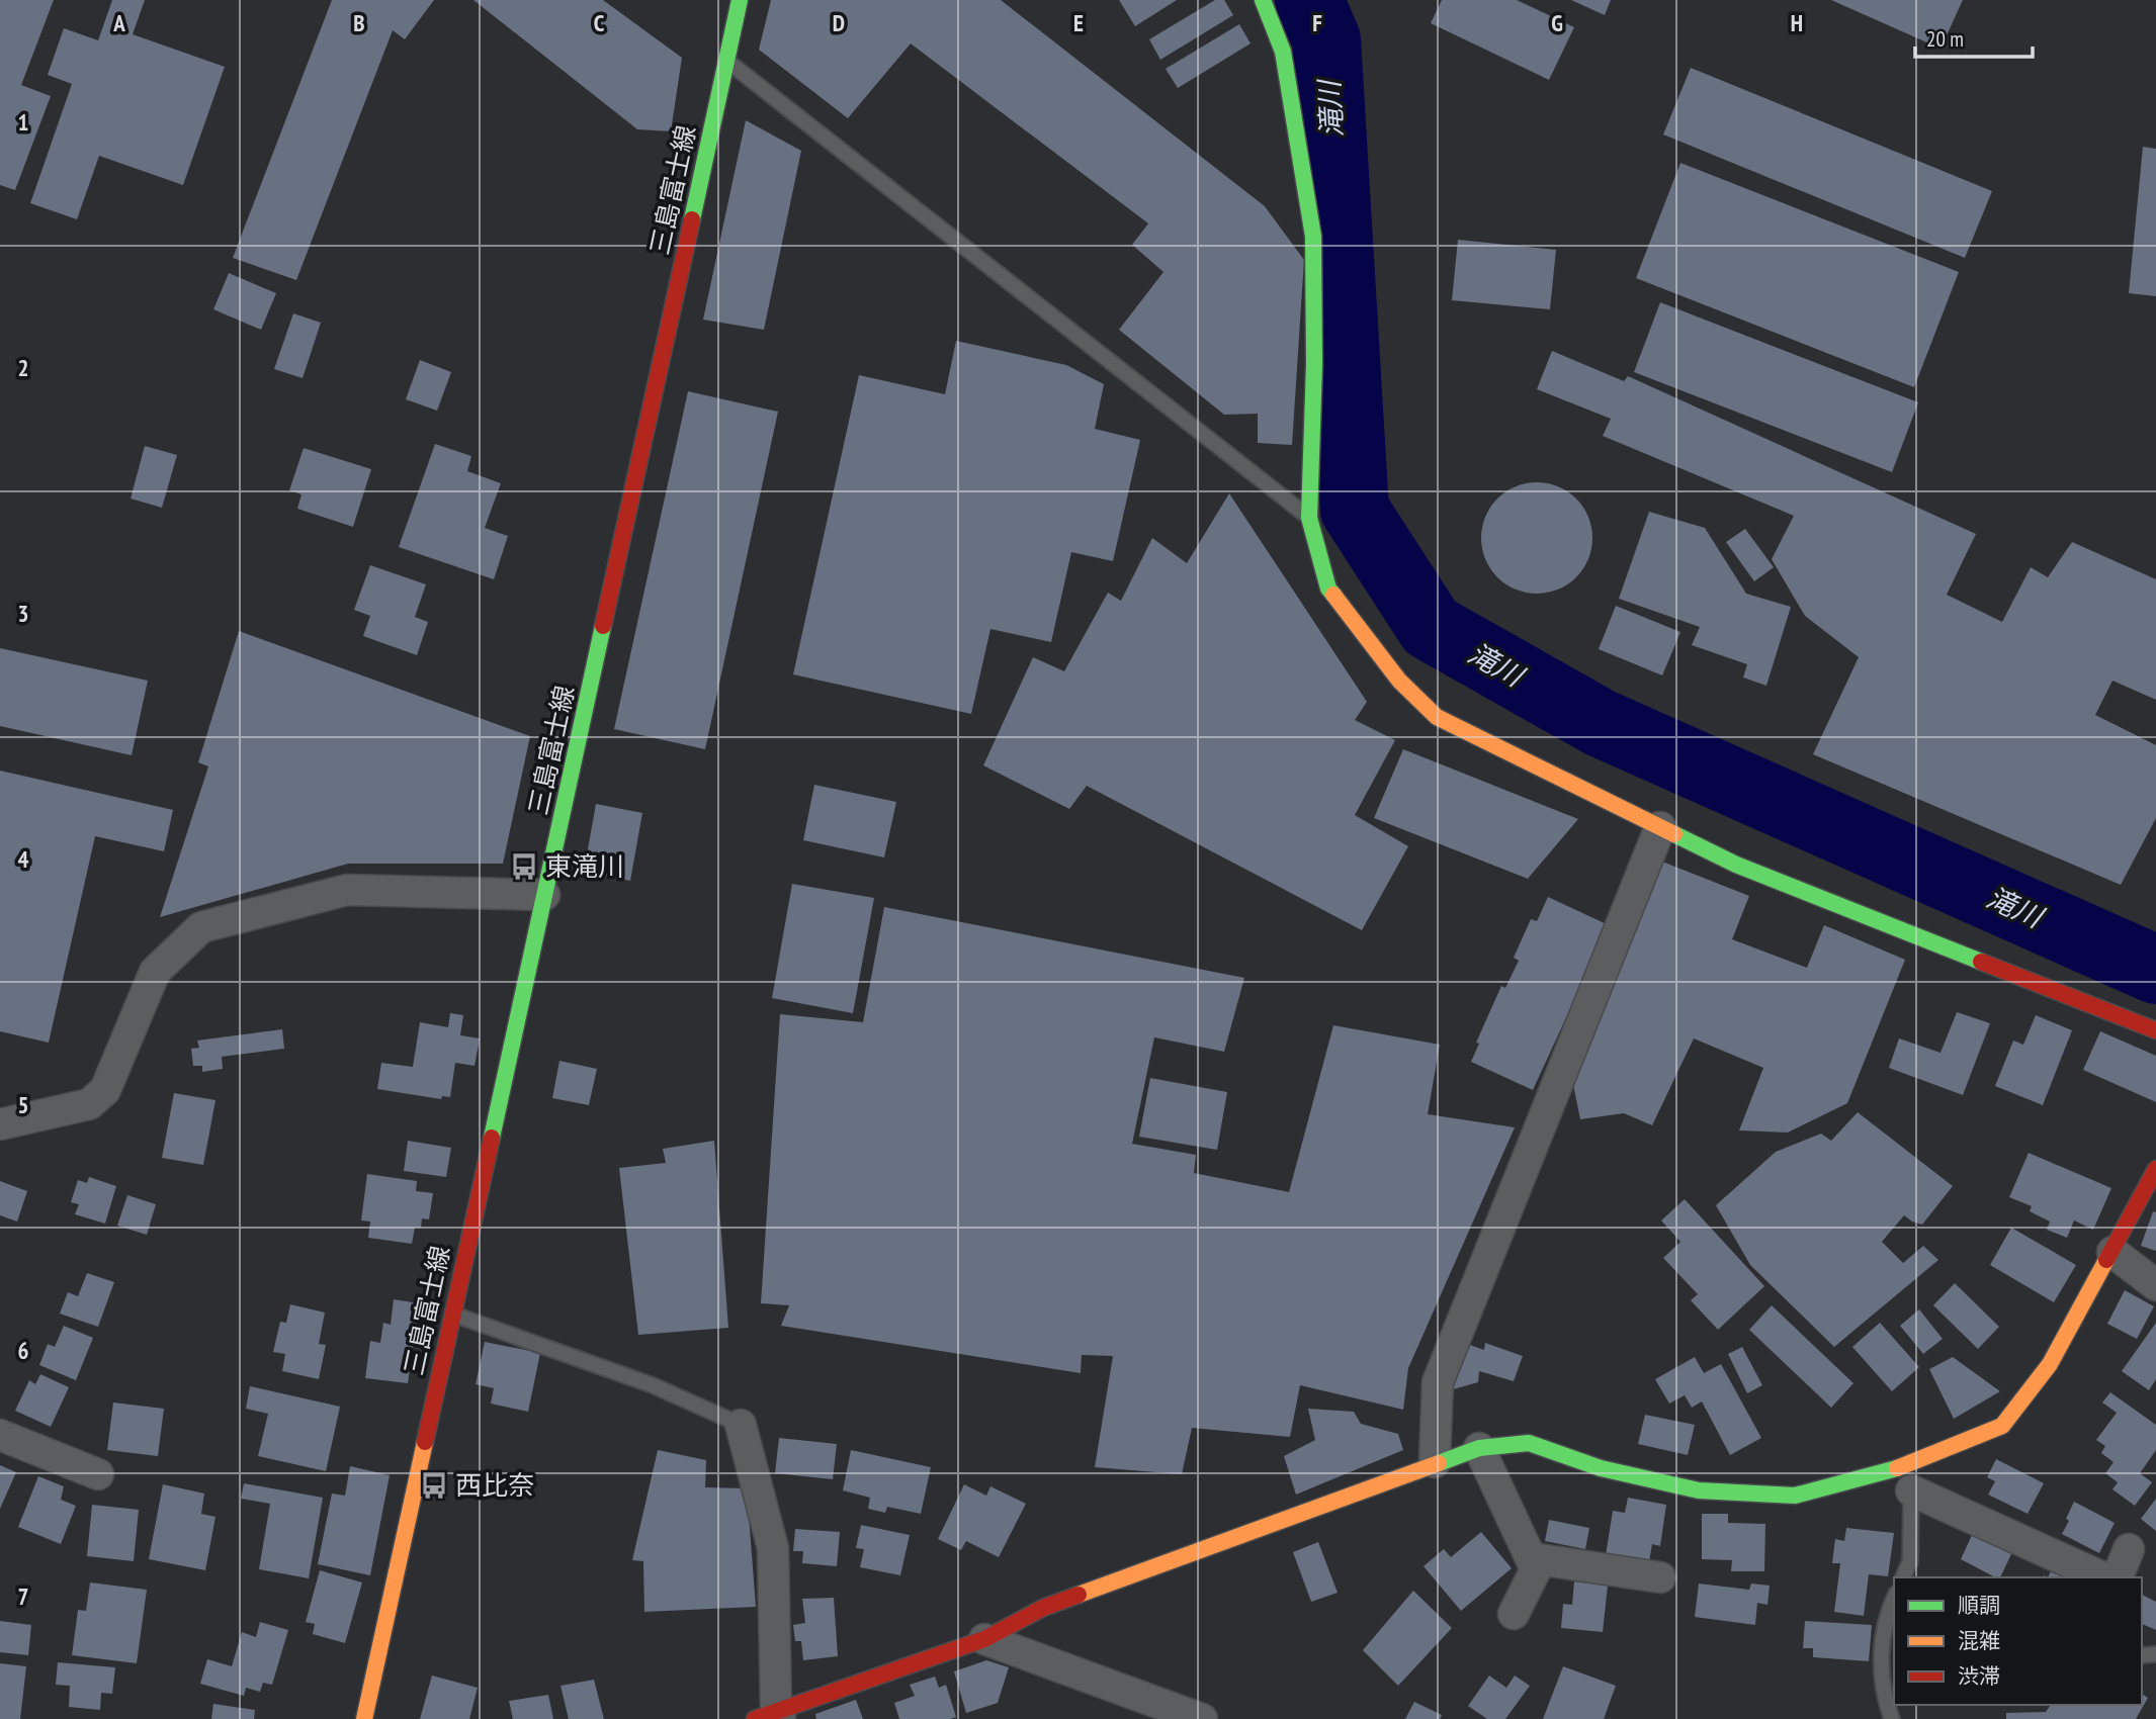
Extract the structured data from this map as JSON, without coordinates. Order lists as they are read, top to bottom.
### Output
{
  "streets": {
    "street": ["三島富士線"]
  },
  "water": ["滝川"],
  "places": {
    "bus stop": ["東滝川", "西比奈"]
  },
  "legend": ["順調", "混雑", "渋滞"],
  "scale_bar": "20 m",
  "grid": {
    "columns": [
      "A",
      "B",
      "C",
      "D",
      "E",
      "F",
      "G",
      "H"
    ],
    "rows": [
      "1",
      "2",
      "3",
      "4",
      "5",
      "6",
      "7"
    ]
  }
}
